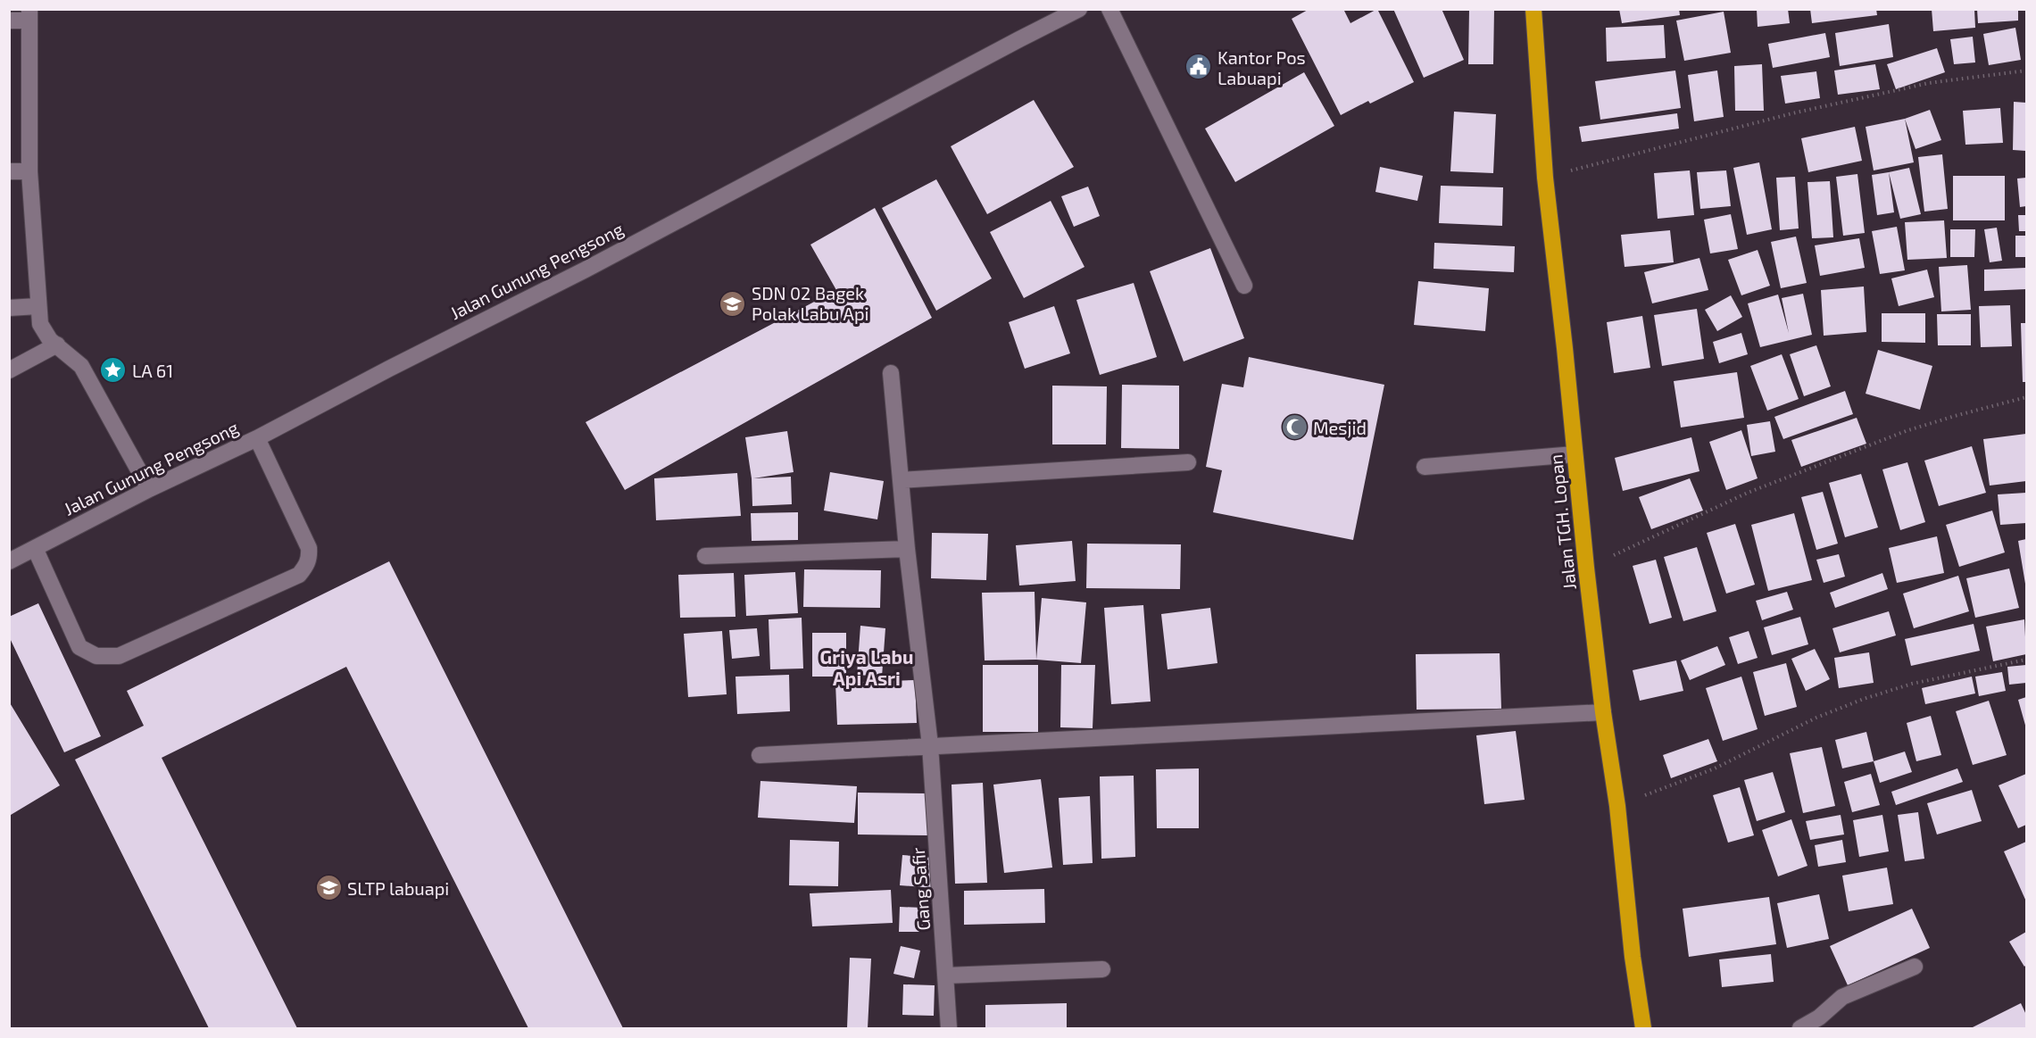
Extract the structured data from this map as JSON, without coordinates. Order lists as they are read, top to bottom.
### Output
{
  "streets": {
    "highway": ["Jalan TGH. Lopan"],
    "street": ["Jalan Gunung Pengsong", "Gang Safir"]
  },
  "districts": ["Griya Labu Api Asri"],
  "places": {
    "public building": ["Kantor Pos Labuapi"],
    "school or university": ["SDN 02 Bagek Polak Labu Api", "SLTP labuapi"],
    "place": ["LA 61"],
    "mosque": ["Mesjid"]
  }
}
